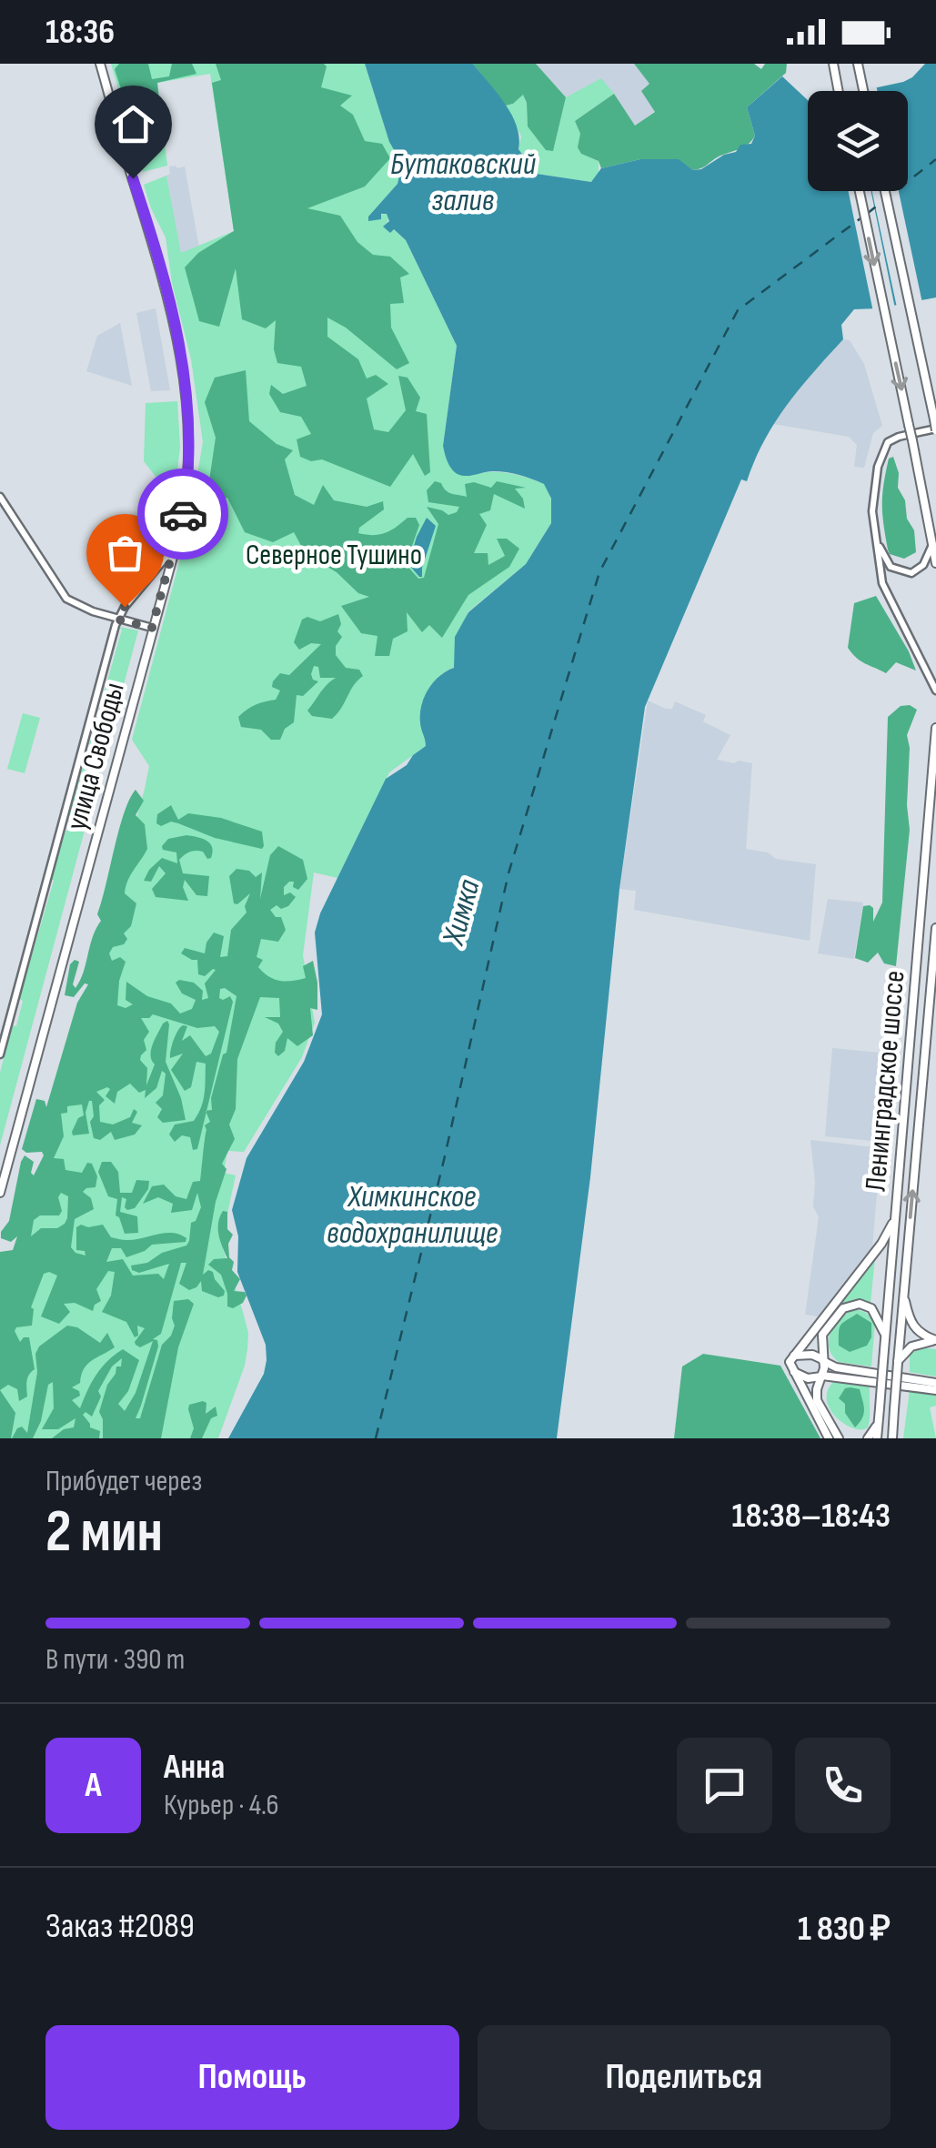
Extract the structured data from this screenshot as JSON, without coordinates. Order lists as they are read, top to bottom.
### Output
{
  "streets": {
    "main road": ["улица Свободы", "Ленинградское шоссе"]
  },
  "water": ["Бутаковский залив", "Химка", "Химкинское водохранилище"],
  "parks": ["Северное Тушино"],
  "page": {
    "status": "18:36",
    "heading": ["2 мин", "Прибудет через", "18:38–18:43"],
    "panel": [
      "Анна",
      "Курьер · 4.6",
      "Заказ #2089",
      "1 830 ₽"
    ],
    "bar": "В пути · 390 m",
    "round": "А",
    "buttons": ["Помощь", "Поделиться"]
  }
}
